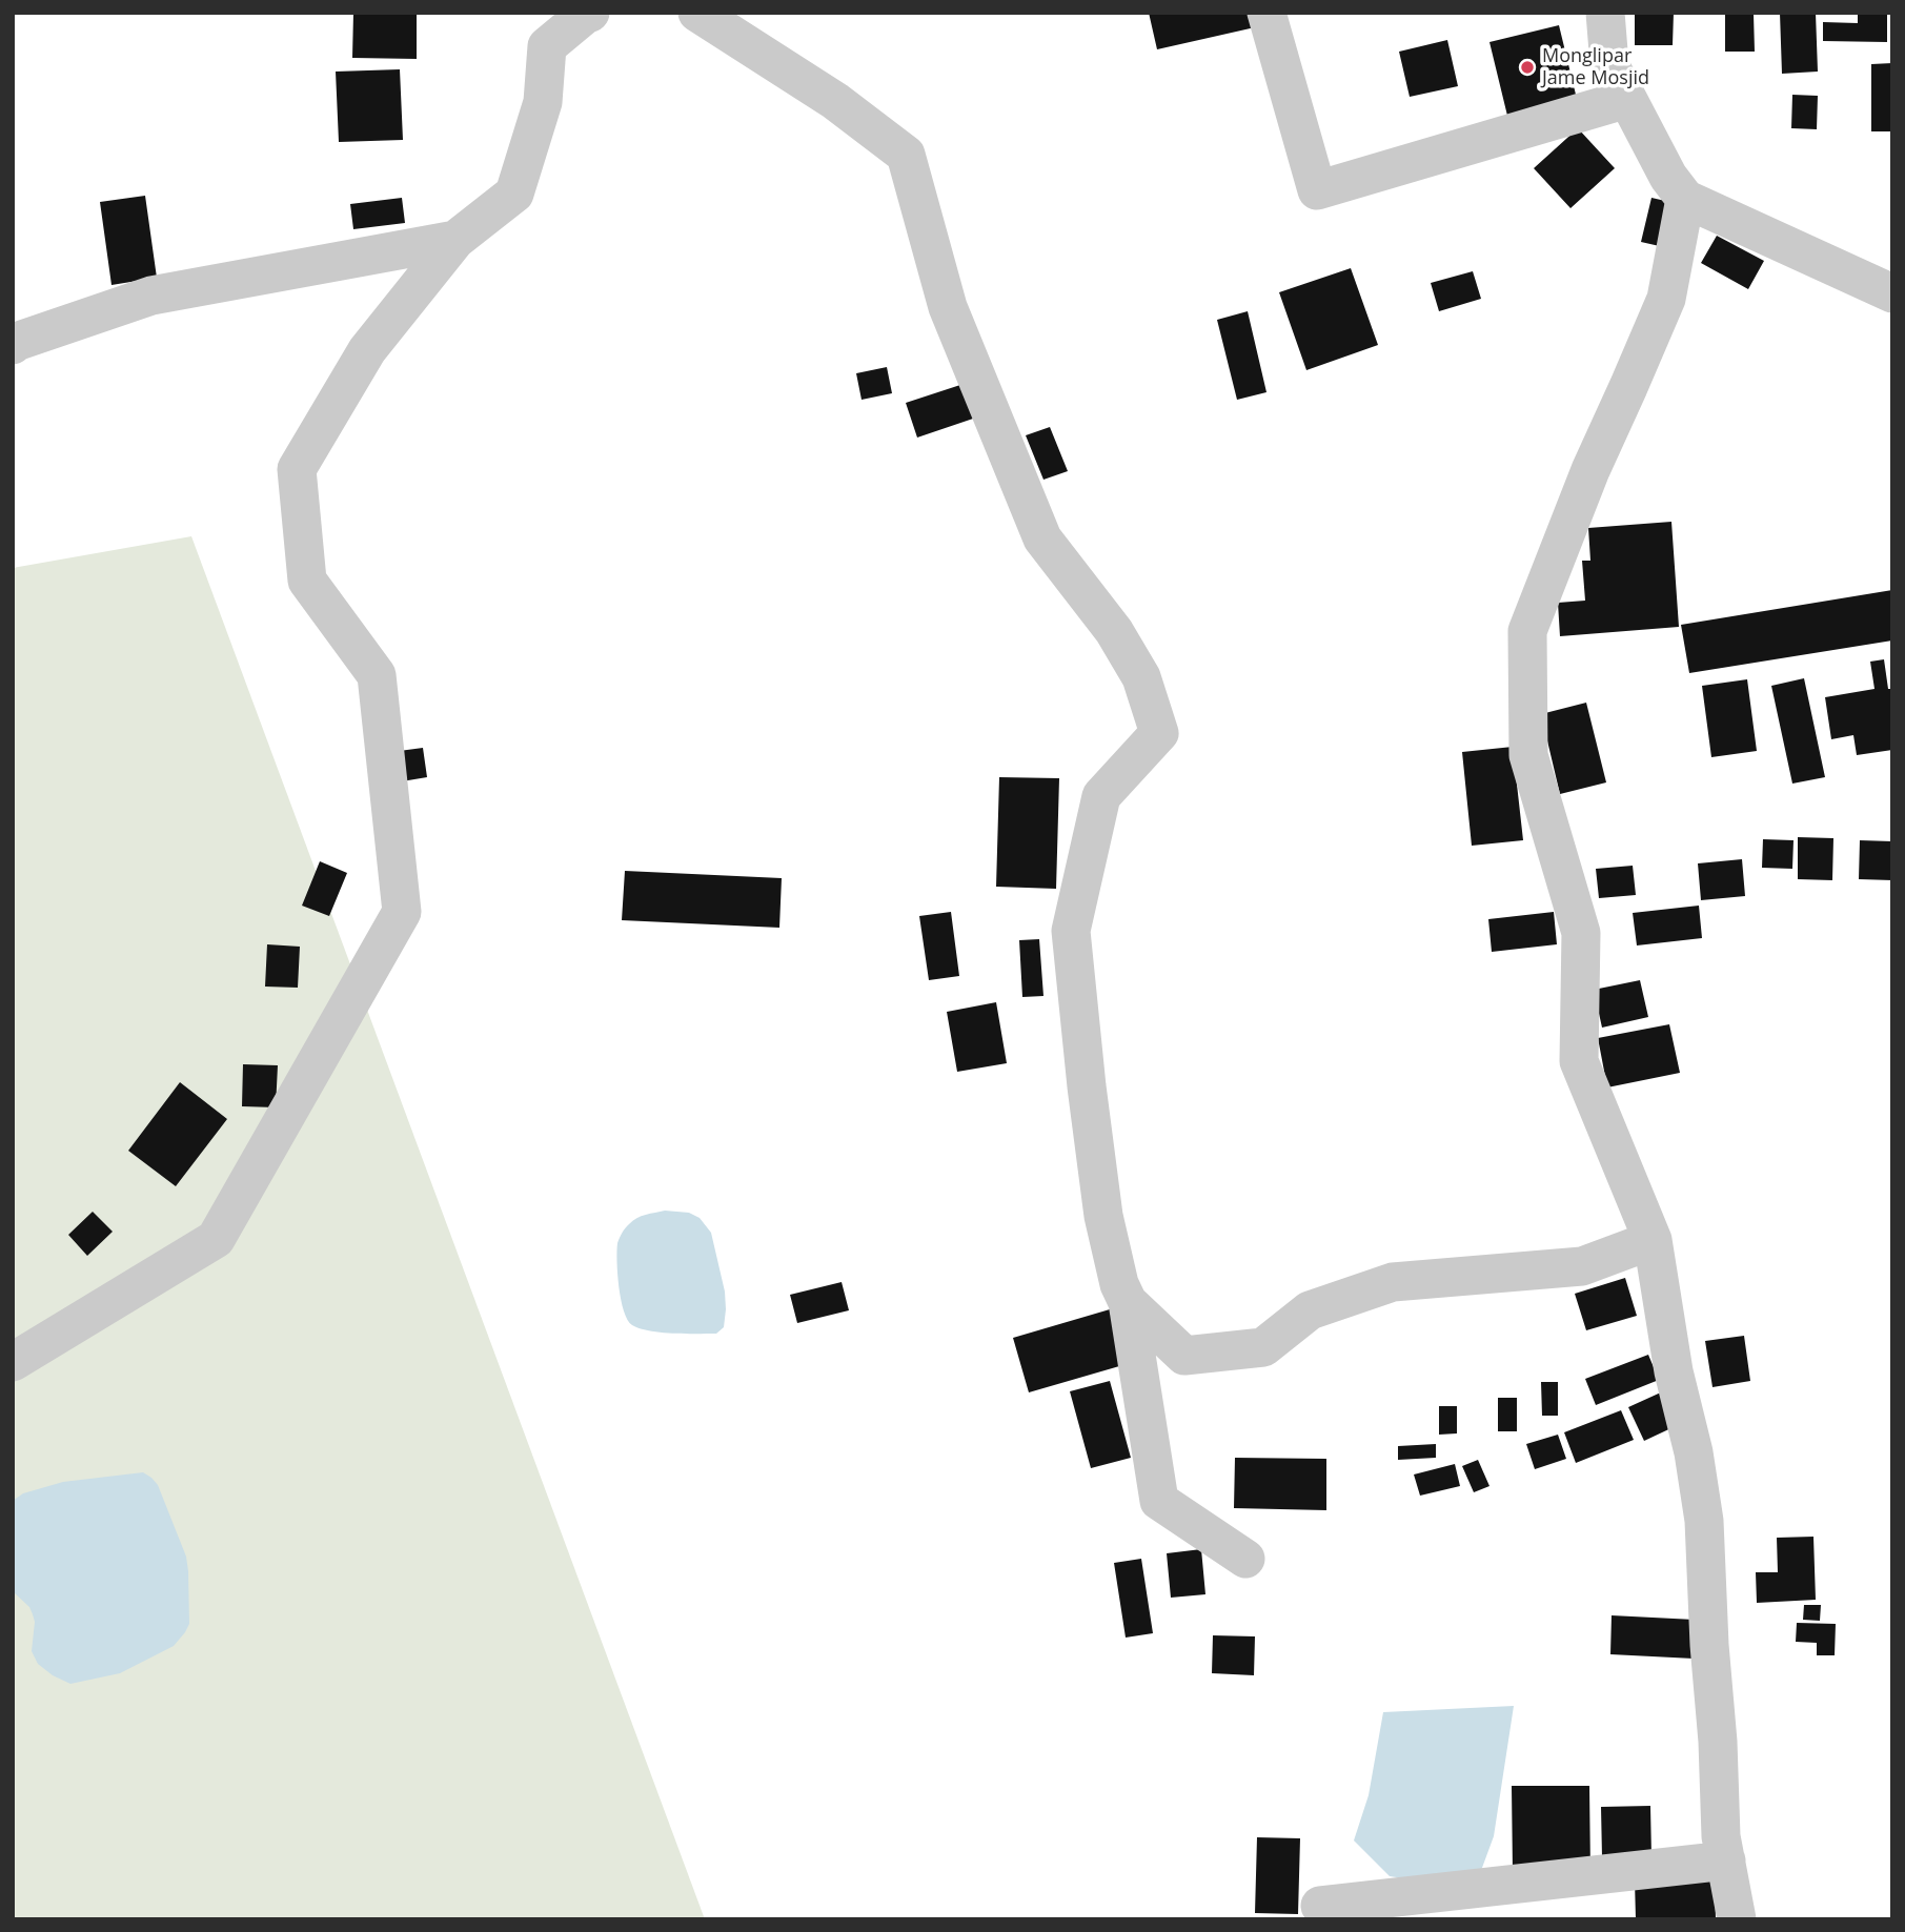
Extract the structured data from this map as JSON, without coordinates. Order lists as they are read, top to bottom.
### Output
{
  "places": ["Monglipar Jame Mosjid"]
}
